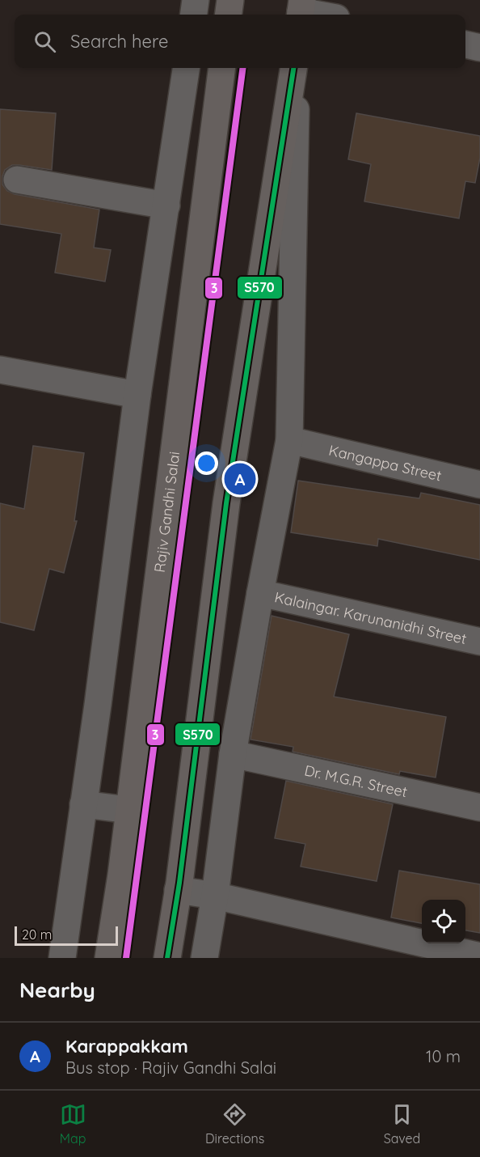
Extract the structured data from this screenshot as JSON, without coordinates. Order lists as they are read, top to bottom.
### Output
{
  "streets": {
    "main road": ["Rajiv Gandhi Salai"],
    "street": ["Kangappa Street", "Kalaingar. Karunanidhi Street", "Dr. M.G.R. Street"]
  },
  "lines": ["transit line 3", "transit line S570"],
  "scale_bar": "20 m",
  "page": {
    "search": "Search here",
    "pins": "A",
    "scale": "20 m",
    "heading": "Nearby",
    "list": [
      {
        "mark": "A",
        "name": "Karappakkam",
        "note": "Bus stop · Rajiv Gandhi Salai",
        "value": "10 m"
      }
    ],
    "nav": ["Map", "Directions", "Saved"]
  }
}
